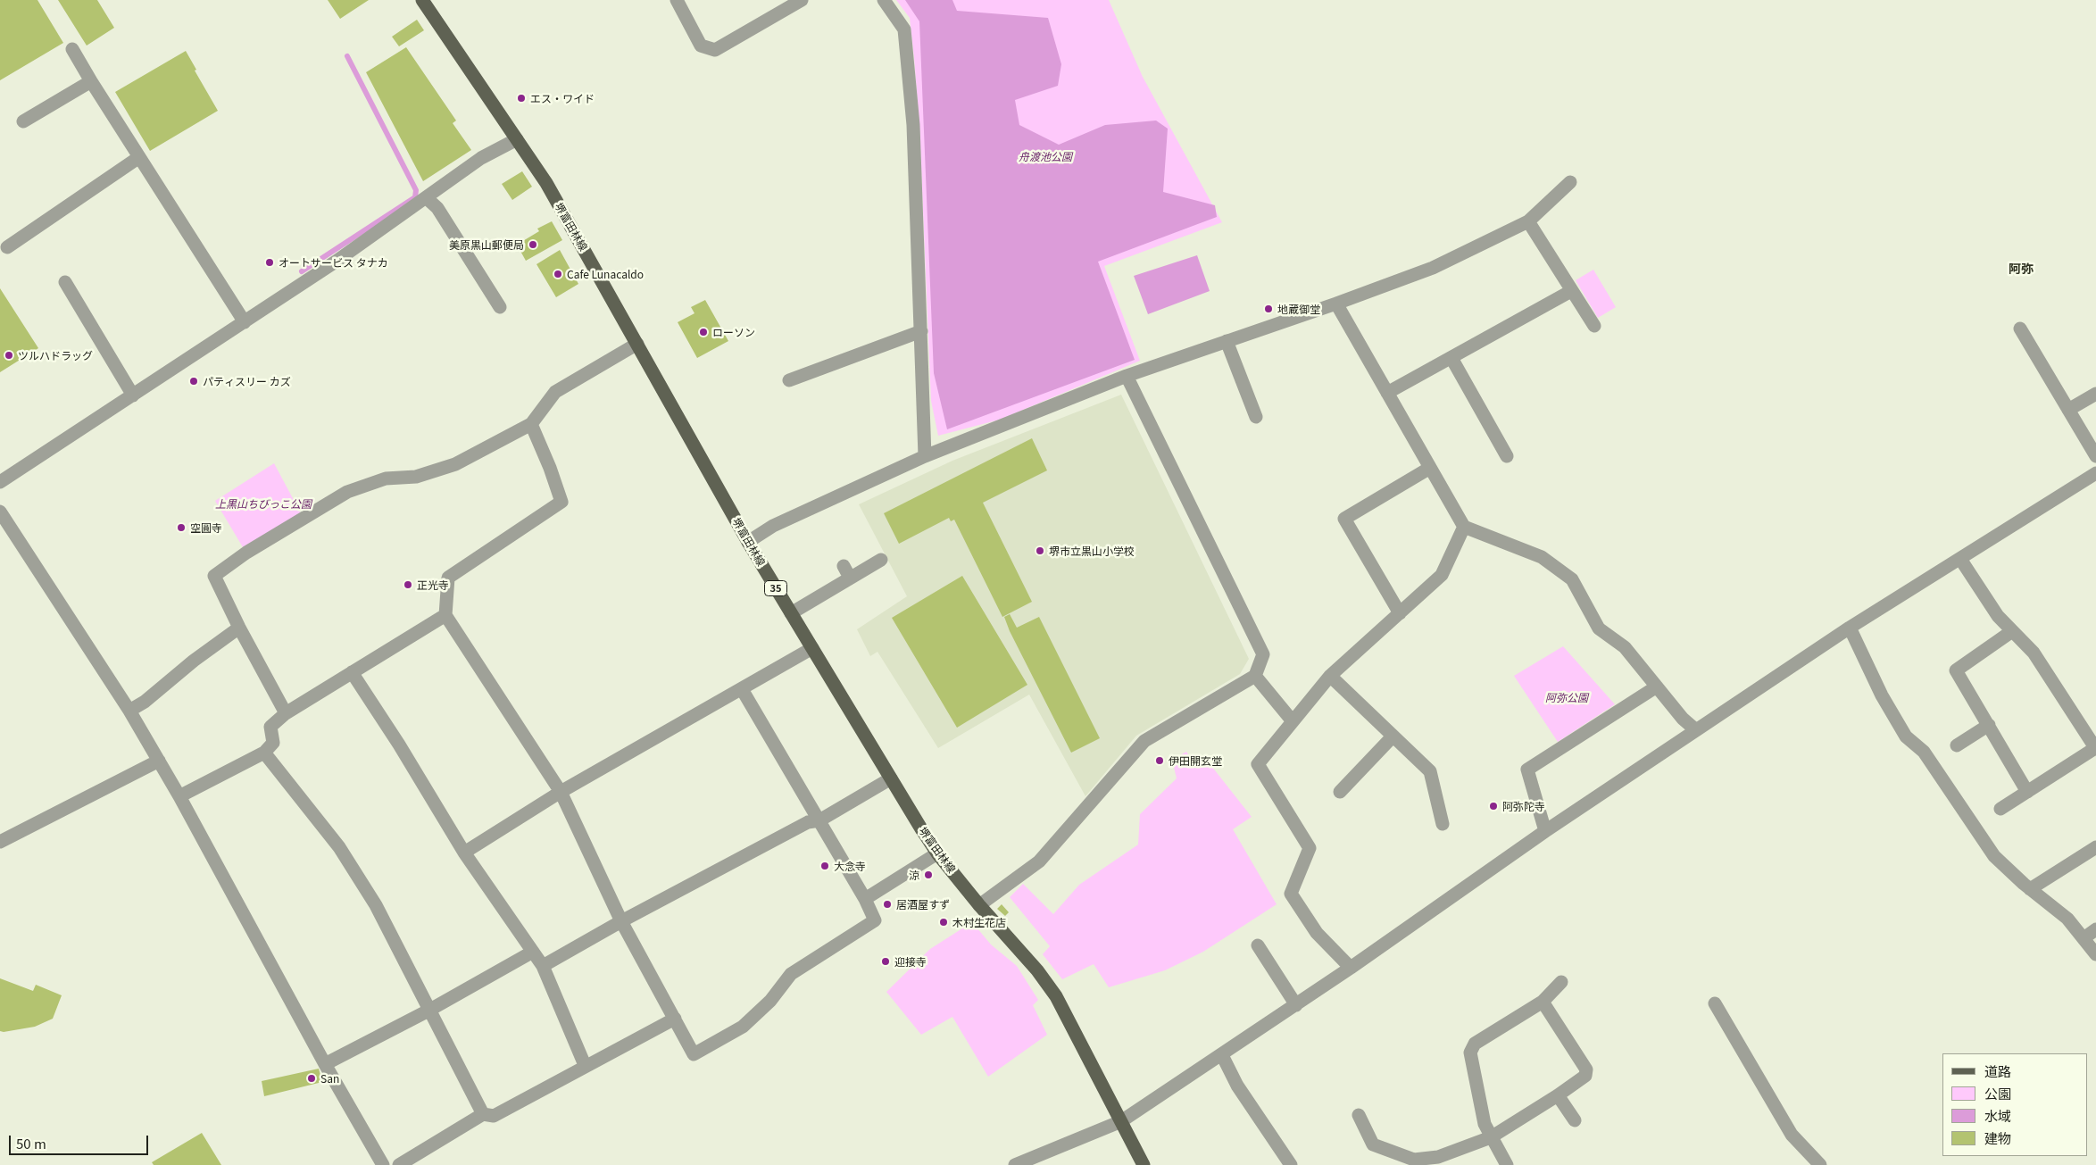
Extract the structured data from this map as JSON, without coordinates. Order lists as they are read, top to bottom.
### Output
{
  "streets": {
    "main road": ["堺富田林線", "35"]
  },
  "districts": ["阿弥"],
  "parks": ["舟渡池公園", "上黒山ちびっこ公園", "阿弥公園"],
  "places": [
    "エス・ワイド",
    "美原黒山郵便局",
    "オートサービス タナカ",
    "Cafe Lunacaldo",
    "地蔵御堂",
    "ローソン",
    "ツルハドラッグ",
    "パティスリー カズ",
    "空圓寺",
    "堺市立黒山小学校",
    "正光寺",
    "伊田開玄堂",
    "阿弥陀寺",
    "大念寺",
    "涼",
    "居酒屋すず",
    "木村生花店",
    "迎接寺",
    "San"
  ],
  "legend": [
    "道路",
    "公園",
    "水域",
    "建物"
  ],
  "scale_bar": "50 m"
}
